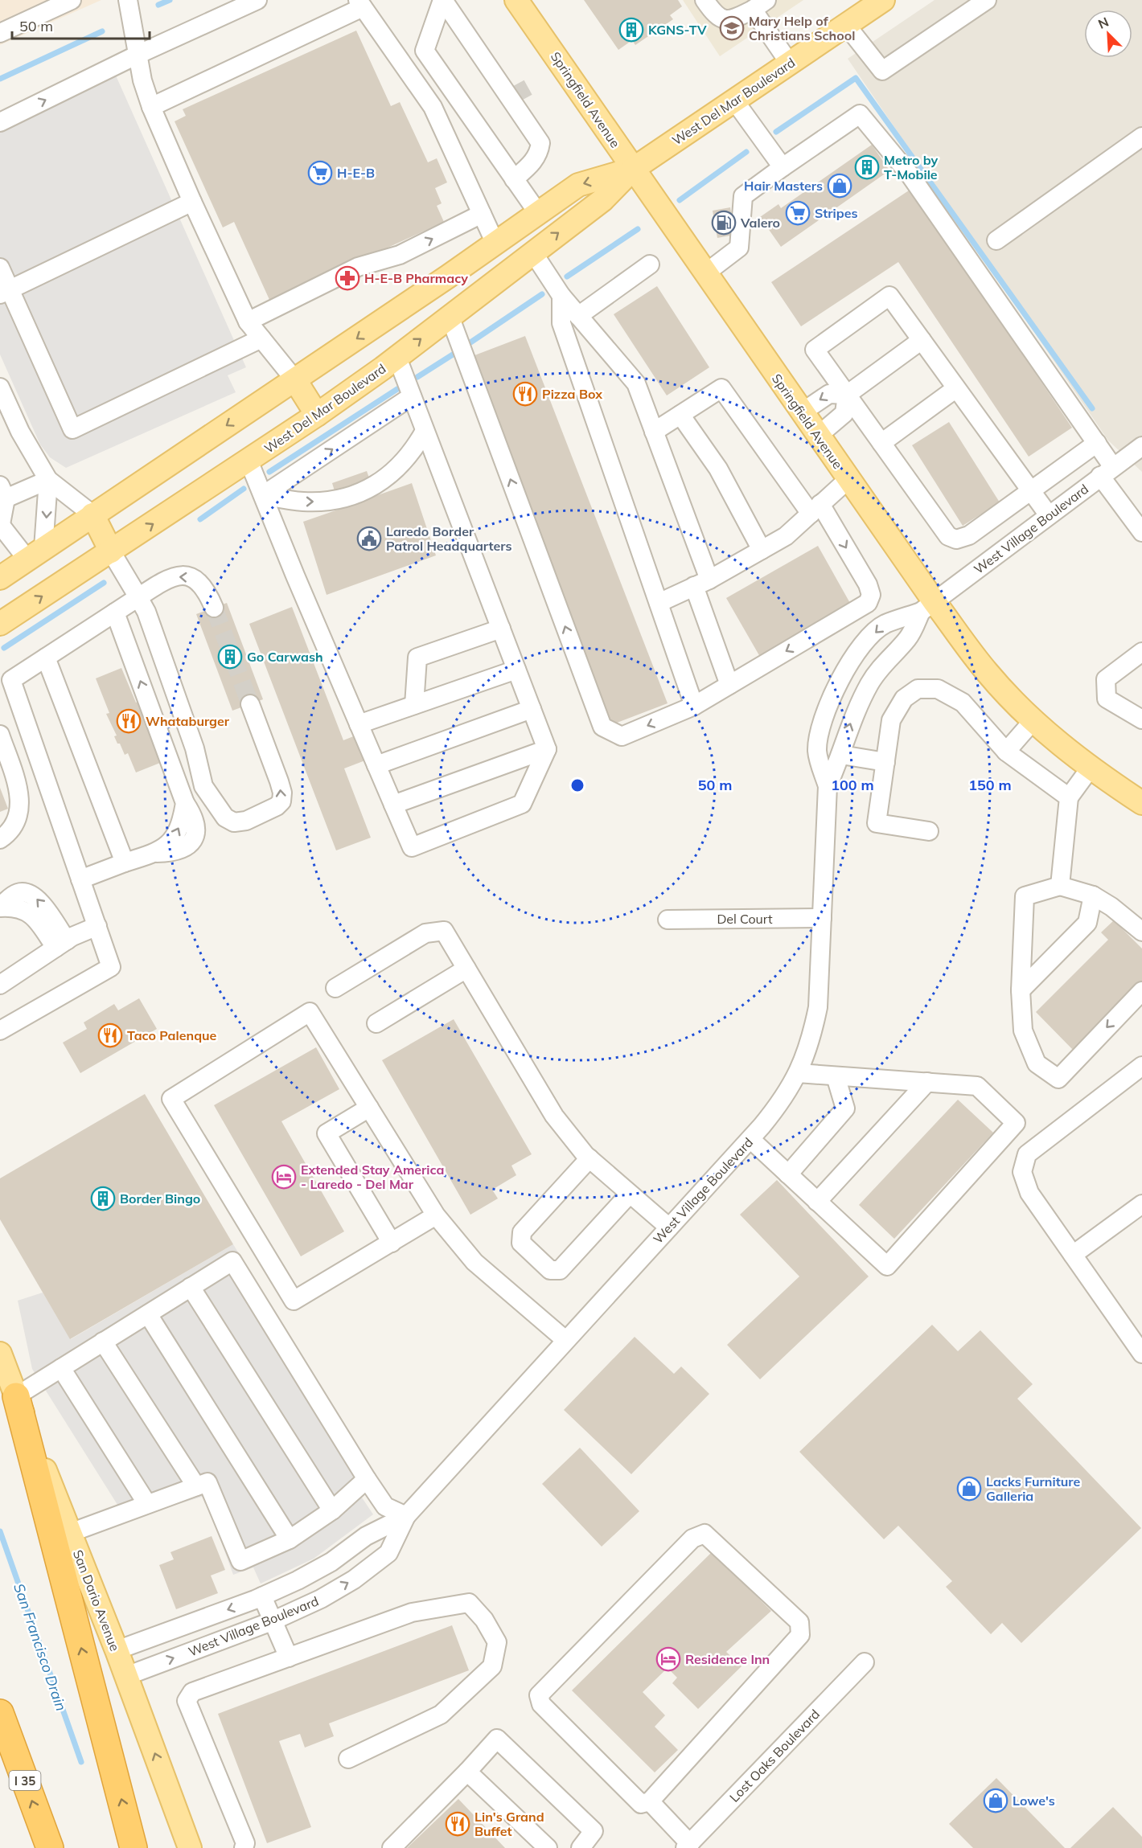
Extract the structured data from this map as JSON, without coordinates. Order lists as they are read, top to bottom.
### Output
{
  "streets": {
    "highway": ["I 35"],
    "main road": ["Springfield Avenue", "West Del Mar Boulevard", "San Dario Avenue"],
    "street": ["West Village Boulevard", "Del Court", "Lost Oaks Boulevard"]
  },
  "crossings": [
    ["Springfield Avenue", "West Del Mar Boulevard"],
    ["Springfield Avenue", "West Village Boulevard"],
    ["West Village Boulevard", "Del Court"],
    ["West Village Boulevard", "San Dario Avenue"]
  ],
  "water": ["San Francisco Drain"],
  "places": {
    "school or university": ["Mary Help of Christians School"],
    "building": [
      "KGNS-TV",
      "Metro by T-Mobile",
      "Go Carwash",
      "Border Bingo"
    ],
    "supermarket": ["H-E-B", "Stripes"],
    "shop": ["Hair Masters", "Lacks Furniture Galleria", "Lowe's"],
    "fuel station": ["Valero"],
    "pharmacy": ["H-E-B Pharmacy"],
    "restaurant": [
      "Pizza Box",
      "Whataburger",
      "Taco Palenque",
      "Lin's Grand Buffet"
    ],
    "public building": ["Laredo Border Patrol Headquarters"],
    "hotel": ["Extended Stay America - Laredo - Del Mar", "Residence Inn"]
  },
  "scale_bar": "50 m",
  "north": "top left",
  "rings": ["50 m", "100 m", "150 m"]
}
